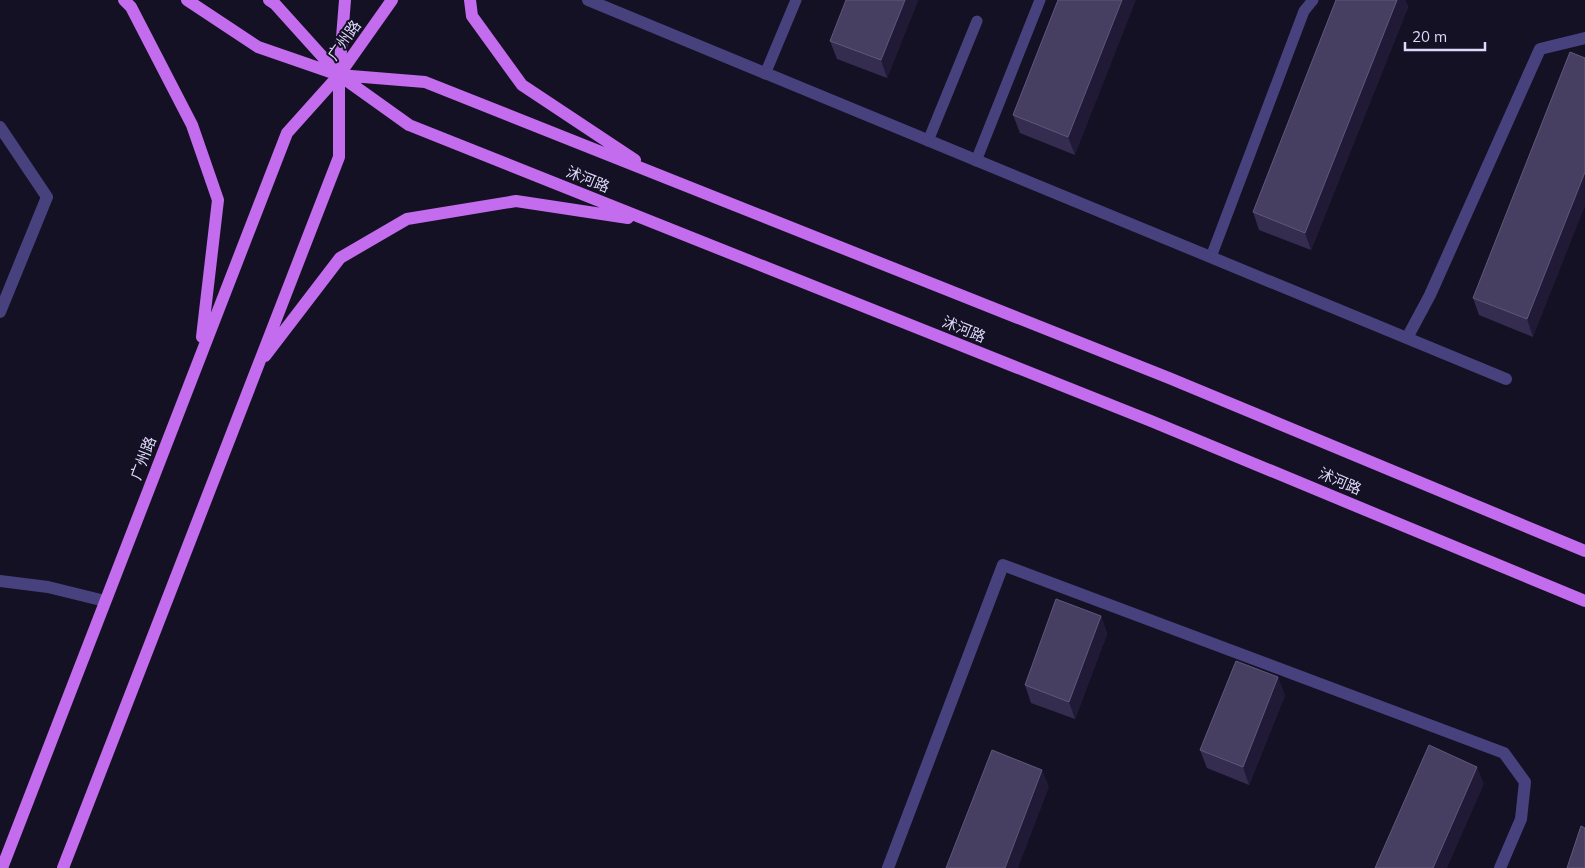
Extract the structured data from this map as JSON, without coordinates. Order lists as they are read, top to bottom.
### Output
{
  "streets": {
    "main road": ["广州路", "沭河路"]
  },
  "crossings": [
    ["广州路", "沭河路"]
  ],
  "scale_bar": "20 m"
}
